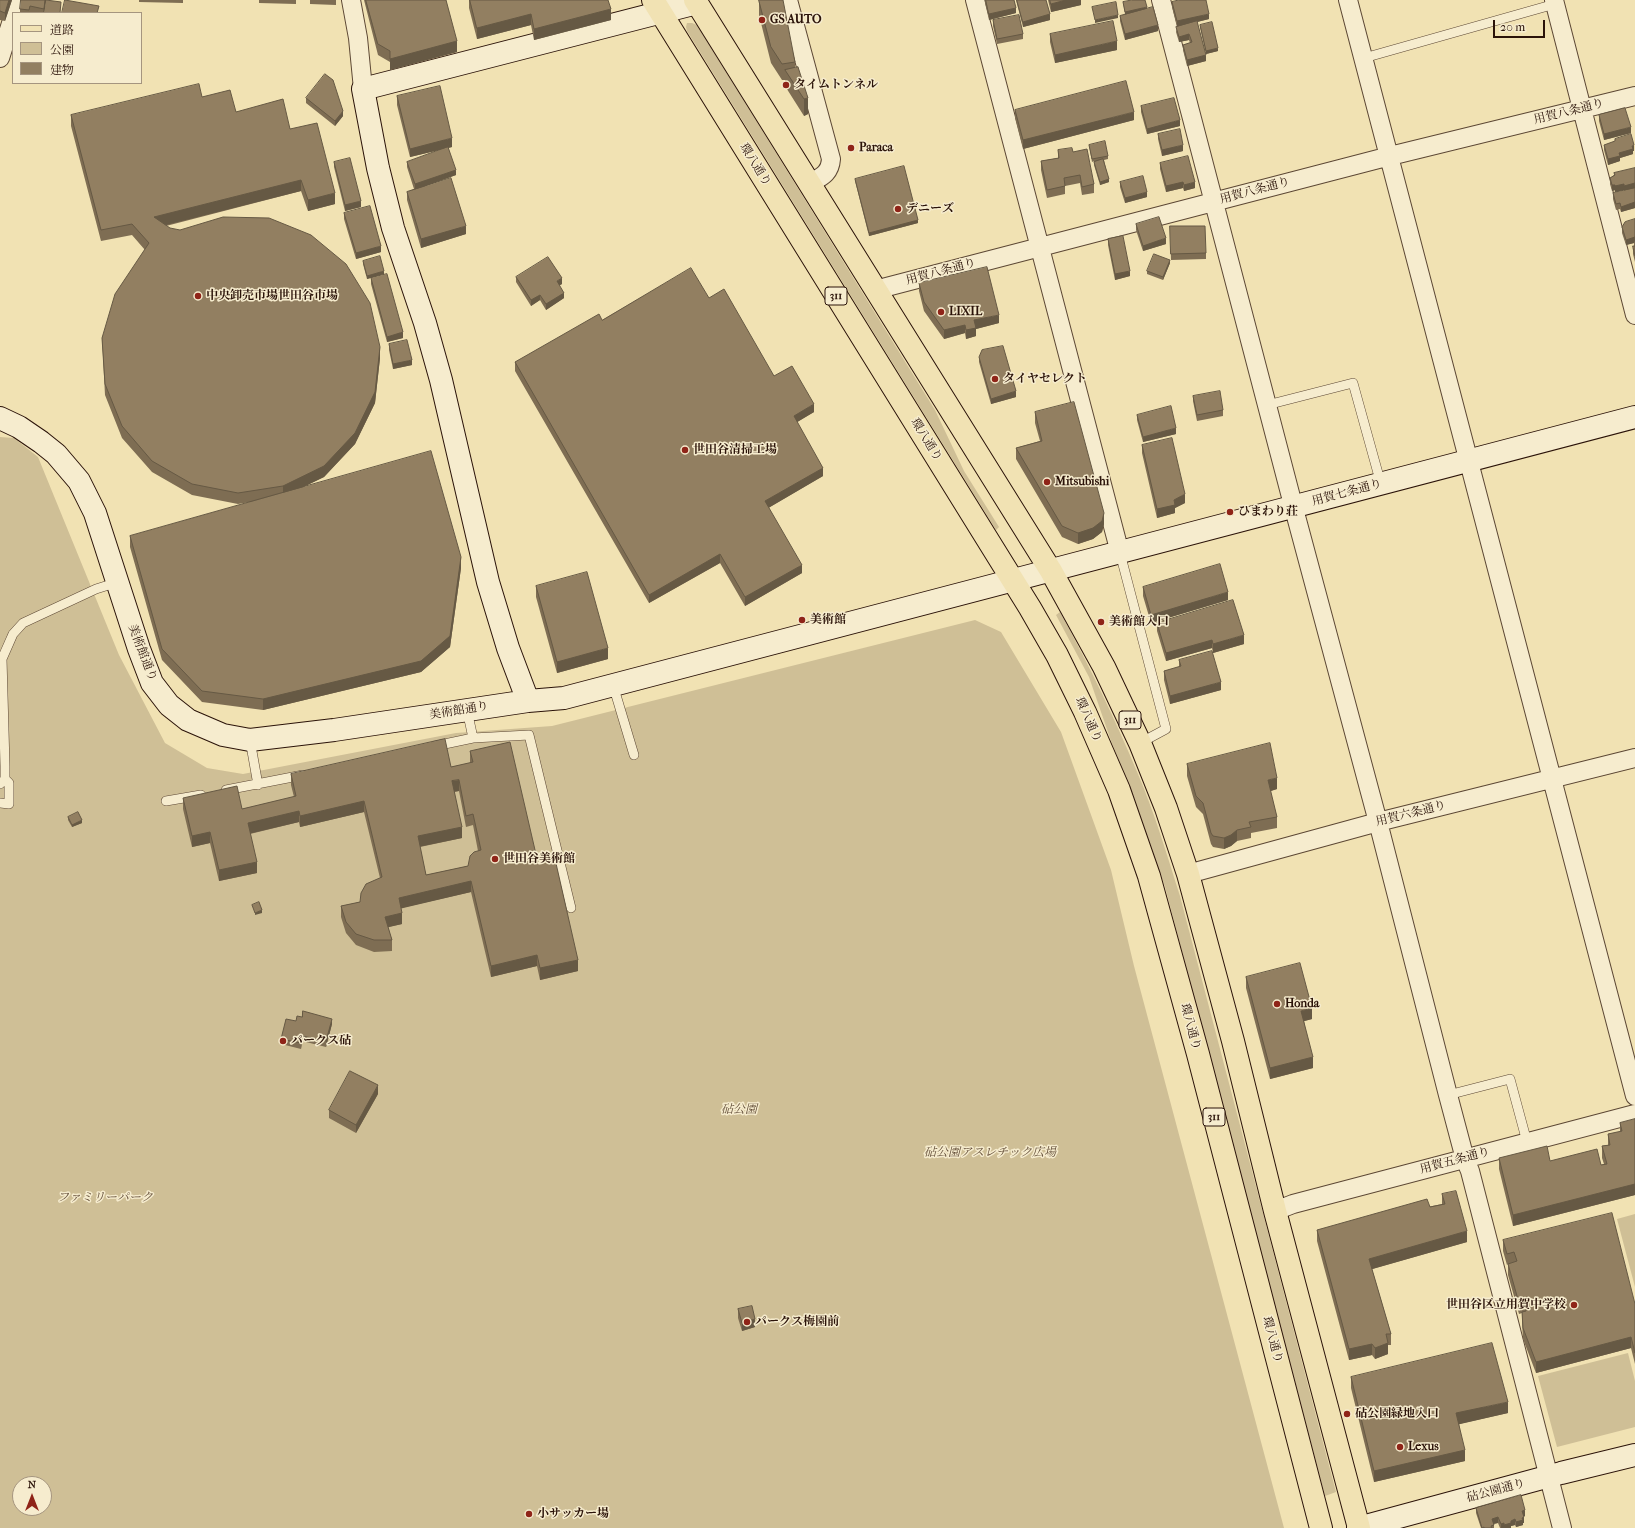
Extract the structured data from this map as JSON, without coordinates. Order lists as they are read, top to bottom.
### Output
{
  "streets": {
    "main road": ["環八通り", "311"],
    "street": [
      "用賀八条通り",
      "用賀七条通り",
      "美術館通り",
      "用賀六条通り",
      "用賀五条通り",
      "砧公園通り"
    ]
  },
  "crossings": [
    ["用賀八条通り", "311"],
    ["環八通り", "用賀七条通り"],
    ["311", "用賀七条通り"],
    ["311", "用賀六条通り"],
    ["311", "用賀五条通り"],
    ["311", "砧公園通り"],
    ["用賀七条通り", "美術館通り"]
  ],
  "parks": ["砧公園", "砧公園アスレチック広場", "ファミリーパーク"],
  "places": [
    "GS AUTO",
    "タイムトンネル",
    "Paraca",
    "デニーズ",
    "中央卸売市場世田谷市場",
    "LIXIL",
    "タイヤセレクト",
    "世田谷清掃工場",
    "Mitsubishi",
    "ひまわり荘",
    "美術館",
    "美術館入口",
    "世田谷美術館",
    "Honda",
    "パークス砧",
    "世田谷区立用賀中学校",
    "パークス梅園前",
    "砧公園緑地入口",
    "Lexus",
    "小サッカー場"
  ],
  "legend": ["道路", "公園", "建物"],
  "scale_bar": "20 m",
  "north": "top"
}
